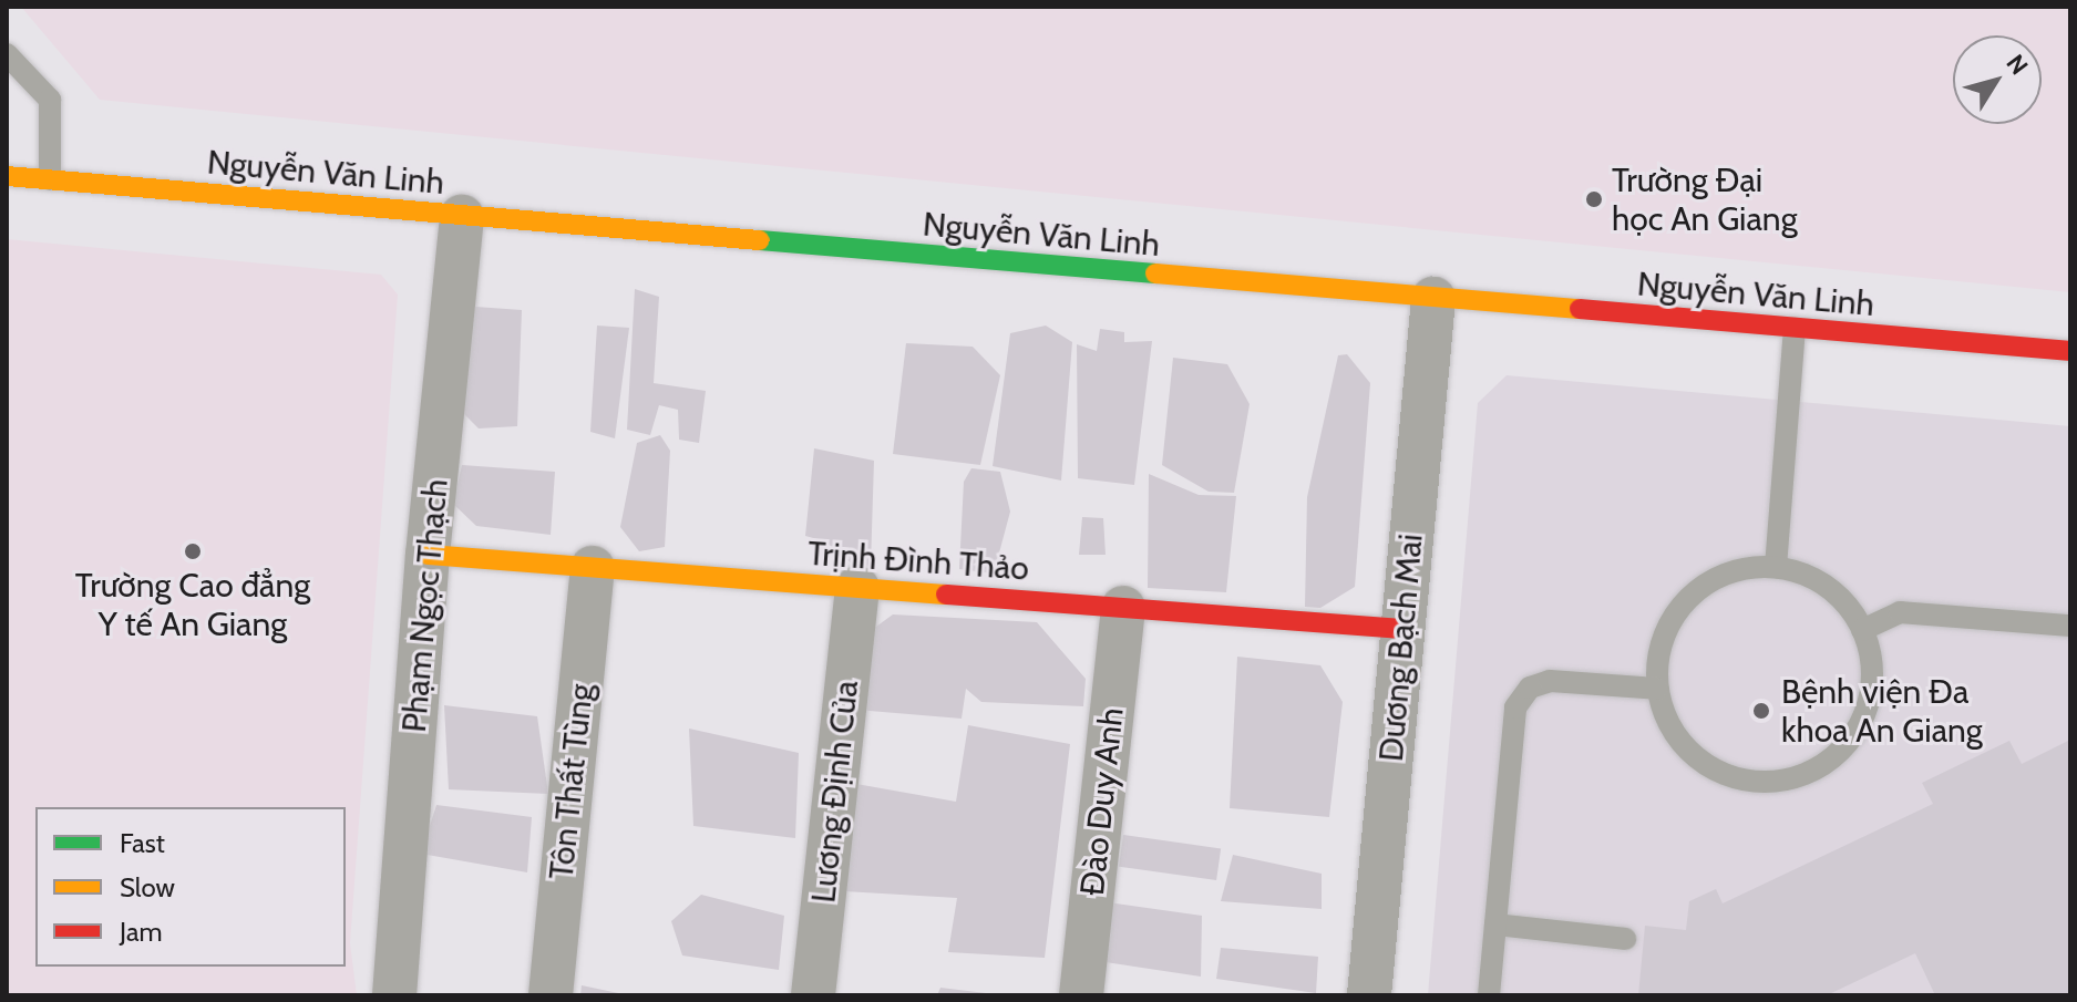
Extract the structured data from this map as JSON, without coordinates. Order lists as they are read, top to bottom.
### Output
{
  "streets": {
    "street": [
      "Nguyễn Văn Linh",
      "Trịnh Đình Thảo",
      "Phạm Ngọc Thạch",
      "Dương Bạch Mai",
      "Tôn Thất Tùng",
      "Lương Định Của",
      "Đào Duy Anh"
    ]
  },
  "crossings": [
    ["Nguyễn Văn Linh", "Phạm Ngọc Thạch"],
    ["Nguyễn Văn Linh", "Dương Bạch Mai"],
    ["Trịnh Đình Thảo", "Phạm Ngọc Thạch"],
    ["Trịnh Đình Thảo", "Dương Bạch Mai"],
    ["Trịnh Đình Thảo", "Tôn Thất Tùng"],
    ["Trịnh Đình Thảo", "Lương Định Của"],
    ["Trịnh Đình Thảo", "Đào Duy Anh"]
  ],
  "places": ["Trường Đại học An Giang", "Trường Cao đẳng Y tế An Giang", "Bệnh viện Đa khoa An Giang"],
  "legend": ["Fast", "Slow", "Jam"],
  "north": "top right"
}
